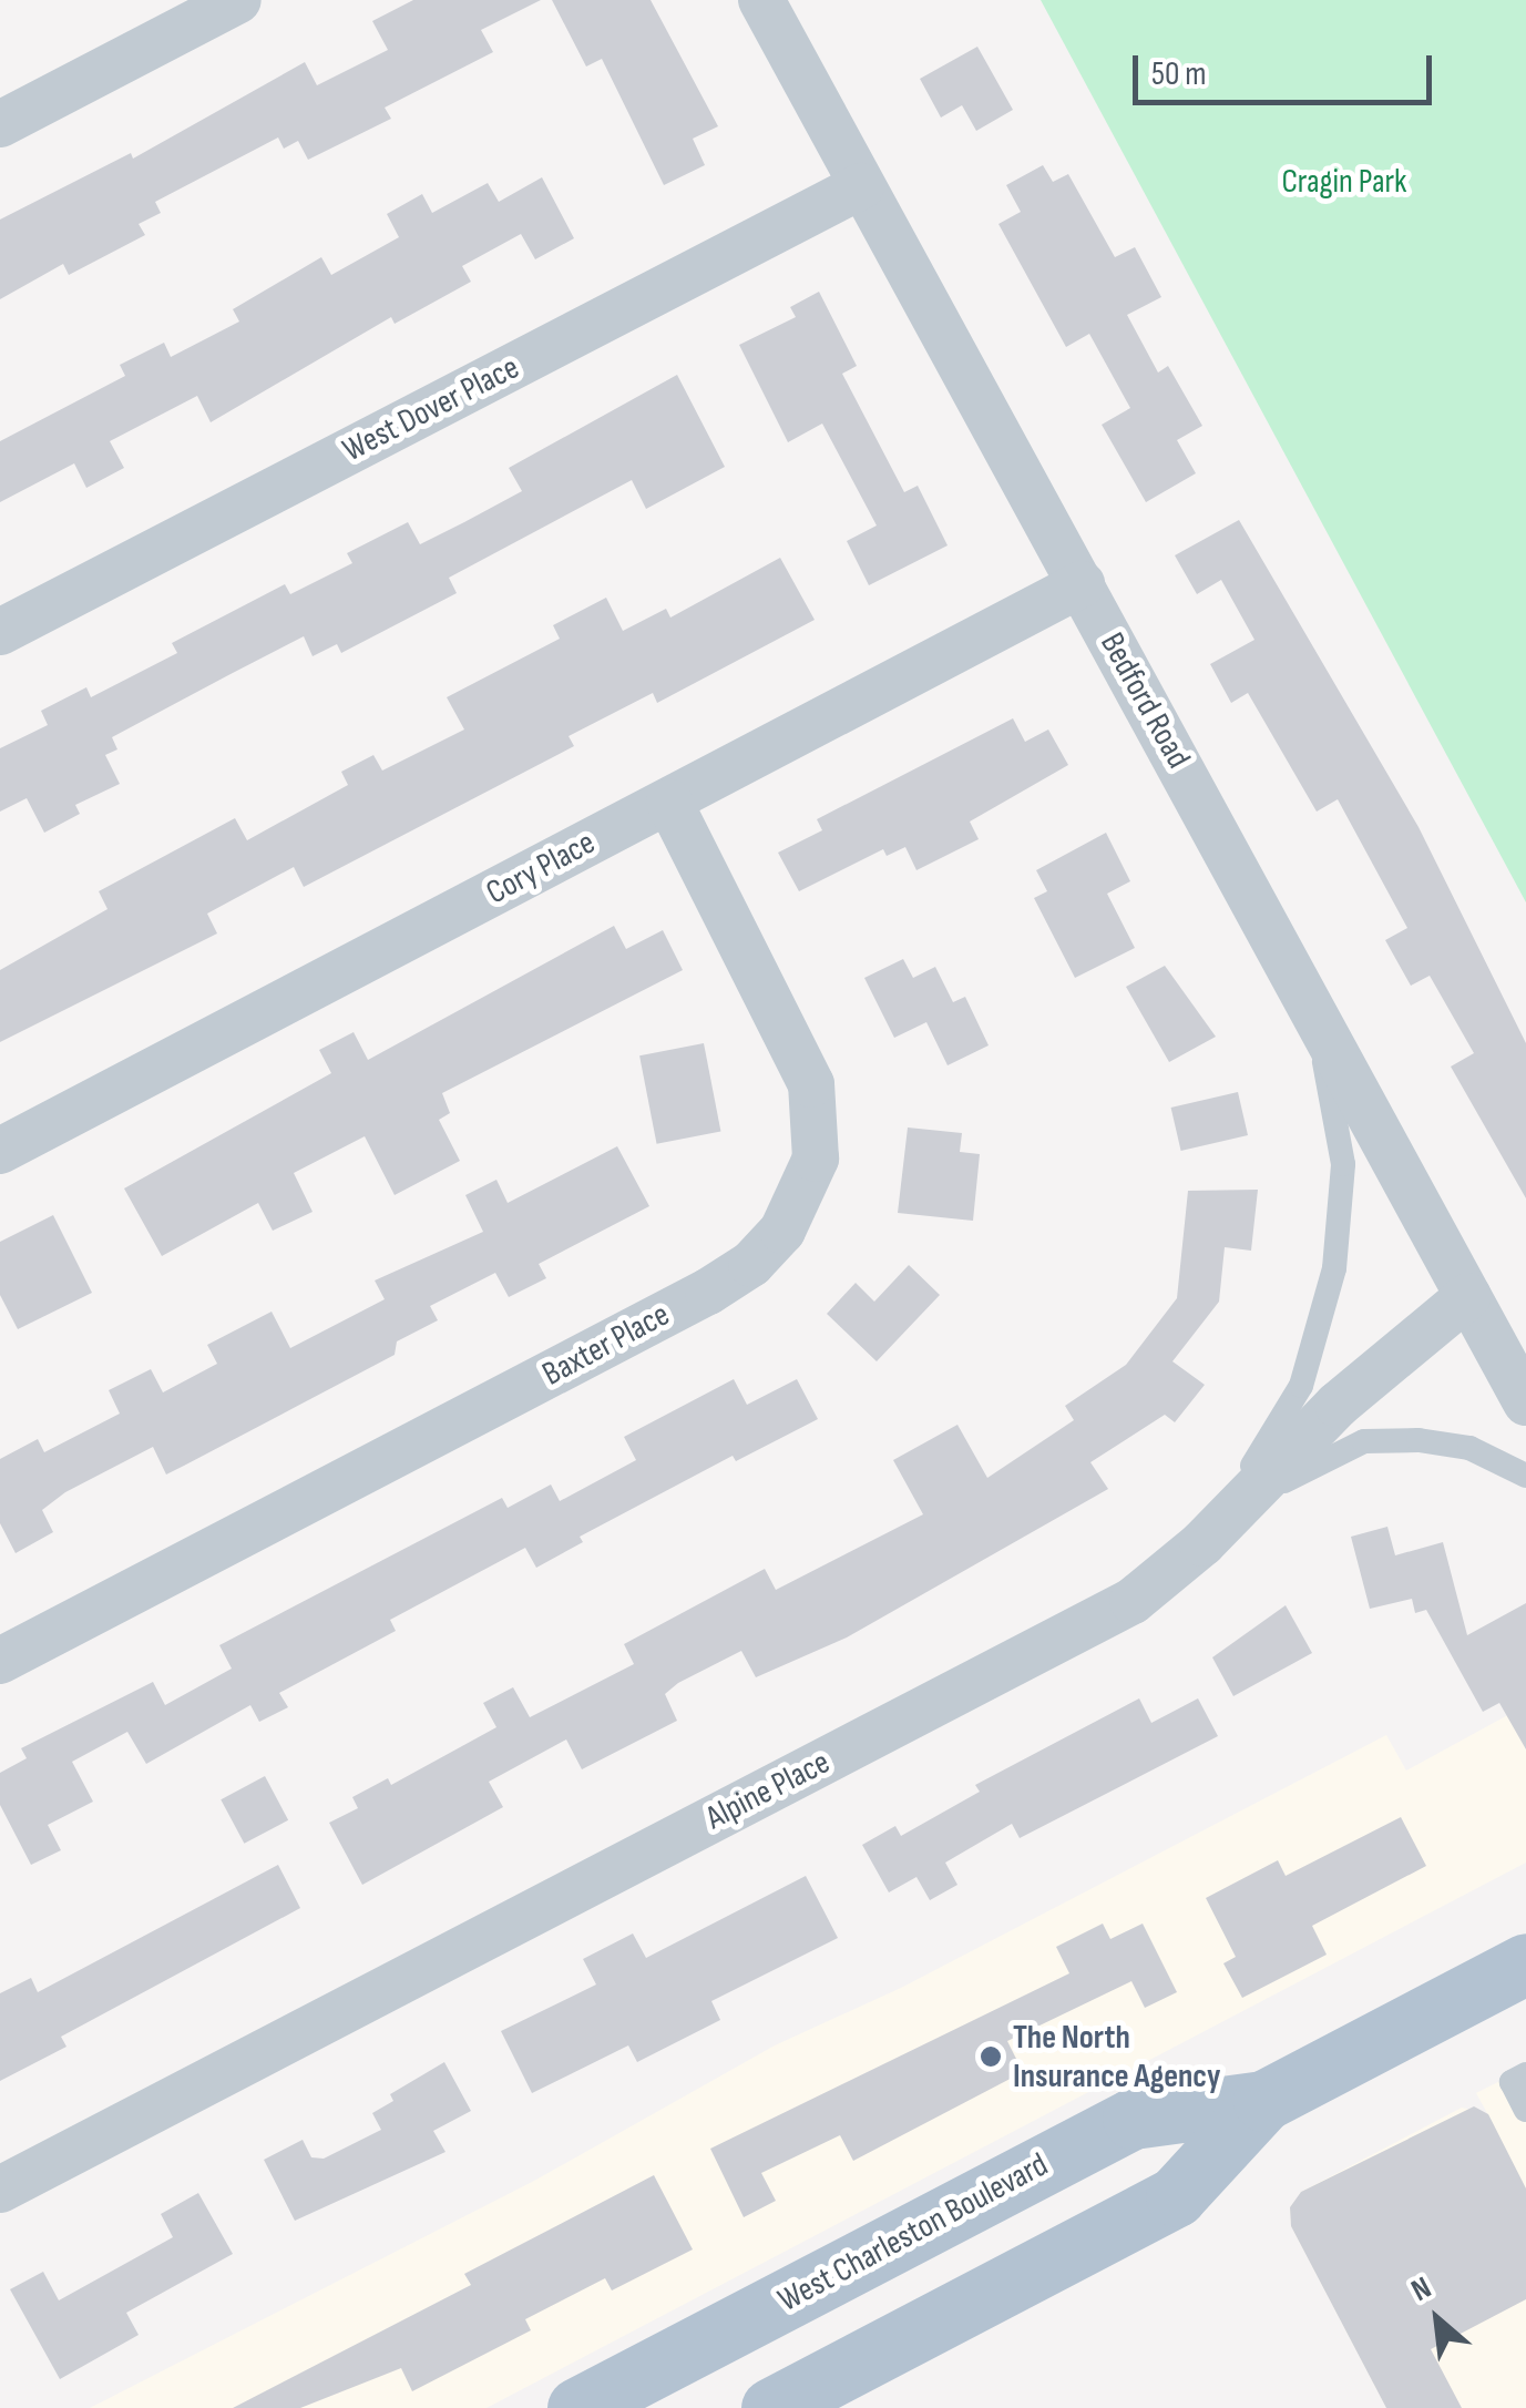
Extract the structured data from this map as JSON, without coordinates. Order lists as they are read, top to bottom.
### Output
{
  "streets": {
    "main road": ["West Charleston Boulevard"],
    "street": [
      "West Dover Place",
      "Bedford Road",
      "Cory Place",
      "Baxter Place",
      "Alpine Place"
    ]
  },
  "crossings": [
    ["West Dover Place", "Bedford Road"],
    ["Bedford Road", "Cory Place"],
    ["Bedford Road", "Alpine Place"],
    ["Cory Place", "Baxter Place"]
  ],
  "parks": ["Cragin Park"],
  "places": ["The North Insurance Agency"],
  "scale_bar": "50 m",
  "north": "top left"
}
